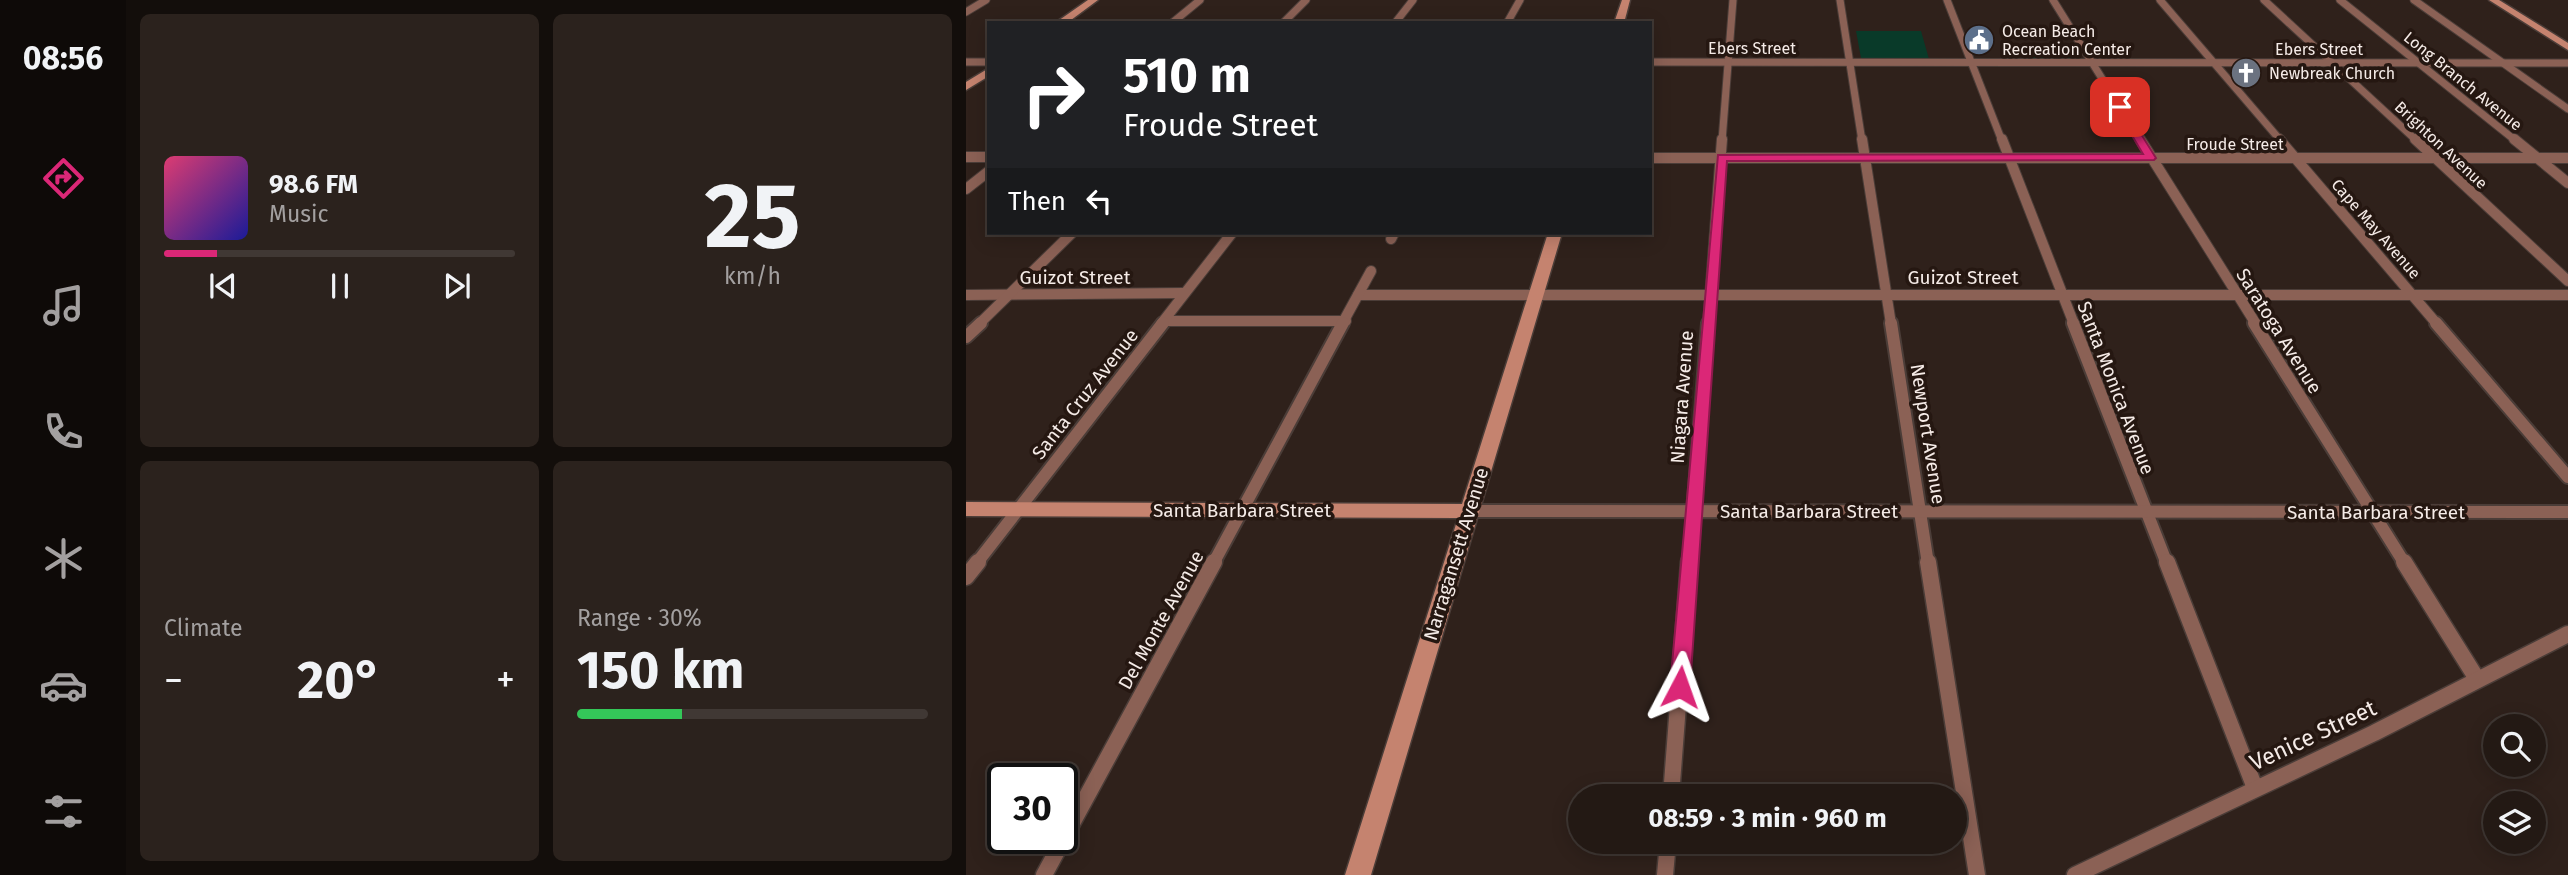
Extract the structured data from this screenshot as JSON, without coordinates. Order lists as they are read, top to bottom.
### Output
{
  "streets": {
    "street": [
      "Ebers Street",
      "Long Branch Avenue",
      "Froude Street",
      "Brighton Avenue",
      "Cape May Avenue",
      "Guizot Street",
      "Saratoga Avenue",
      "Santa Monica Avenue",
      "Santa Cruz Avenue",
      "Niagara Avenue",
      "Newport Avenue",
      "Santa Barbara Street",
      "Narragansett Avenue",
      "Del Monte Avenue",
      "Venice Street"
    ]
  },
  "crossings": [
    ["Ebers Street", "Long Branch Avenue"],
    ["Ebers Street", "Brighton Avenue"],
    ["Ebers Street", "Cape May Avenue"],
    ["Ebers Street", "Saratoga Avenue"],
    ["Ebers Street", "Santa Monica Avenue"],
    ["Ebers Street", "Niagara Avenue"],
    ["Ebers Street", "Newport Avenue"],
    ["Long Branch Avenue", "Froude Street"],
    ["Froude Street", "Brighton Avenue"],
    ["Froude Street", "Cape May Avenue"],
    ["Froude Street", "Saratoga Avenue"],
    ["Froude Street", "Santa Monica Avenue"],
    ["Froude Street", "Niagara Avenue"],
    ["Froude Street", "Newport Avenue"],
    ["Cape May Avenue", "Guizot Street"],
    ["Guizot Street", "Saratoga Avenue"],
    ["Guizot Street", "Santa Monica Avenue"],
    ["Guizot Street", "Santa Cruz Avenue"],
    ["Guizot Street", "Niagara Avenue"],
    ["Guizot Street", "Newport Avenue"],
    ["Guizot Street", "Narragansett Avenue"],
    ["Guizot Street", "Del Monte Avenue"],
    ["Saratoga Avenue", "Santa Barbara Street"],
    ["Saratoga Avenue", "Venice Street"],
    ["Santa Monica Avenue", "Santa Barbara Street"],
    ["Santa Monica Avenue", "Venice Street"],
    ["Santa Cruz Avenue", "Santa Barbara Street"],
    ["Niagara Avenue", "Santa Barbara Street"],
    ["Newport Avenue", "Santa Barbara Street"],
    ["Santa Barbara Street", "Narragansett Avenue"],
    ["Santa Barbara Street", "Del Monte Avenue"]
  ],
  "places": {
    "public building": ["Ocean Beach Recreation Center"],
    "church": ["Newbreak Church"]
  },
  "page": {
    "tabs": "08:56",
    "tile": [
      ["25", "km/h"],
      "Climate",
      ["Range · 30%", "150 km"]
    ],
    "turn": ["510 m", "Froude Street"],
    "song": ["98.6 FM", "Music"],
    "then": "Then",
    "heat": ["−", "20°", "+"],
    "limit": "30",
    "trip": "08:59 · 3 min · 960 m"
  }
}
